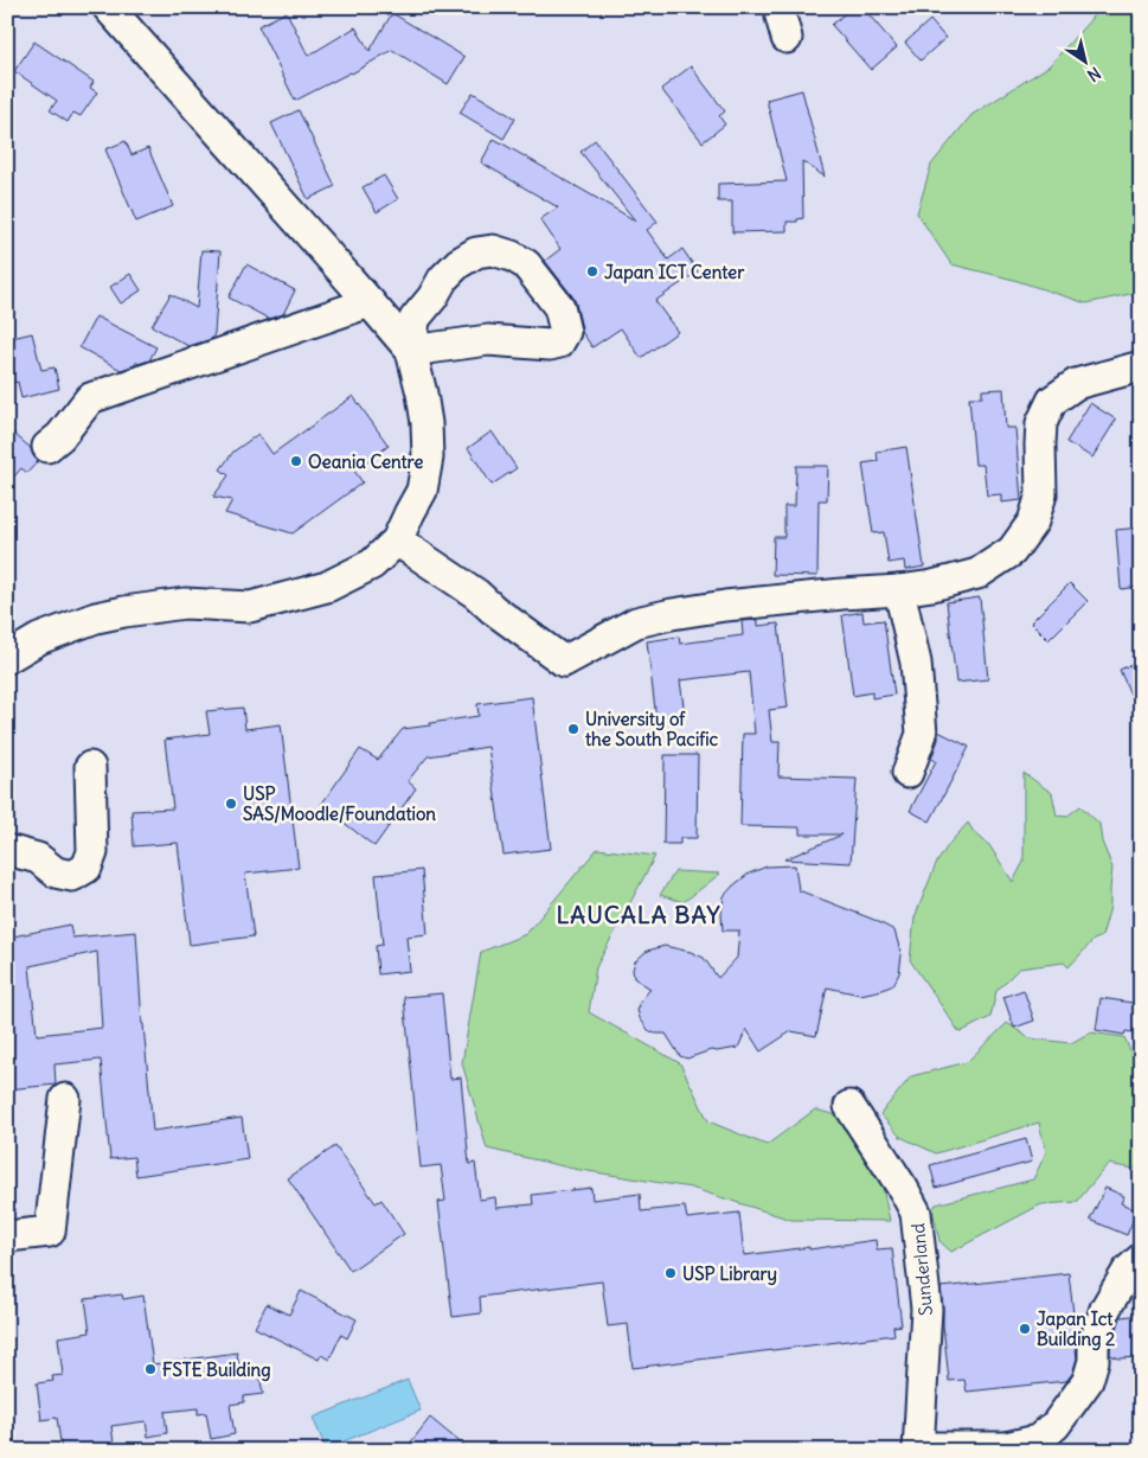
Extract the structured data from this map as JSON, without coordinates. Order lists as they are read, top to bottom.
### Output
{
  "streets": {
    "street": ["Sunderland"]
  },
  "districts": ["LAUCALA BAY"],
  "places": [
    "Japan ICT Center",
    "Oeania Centre",
    "University of the South Pacific",
    "USP SAS/Moodle/Foundation",
    "USP Library",
    "Japan Ict Building 2",
    "FSTE Building"
  ],
  "north": "bottom right"
}
